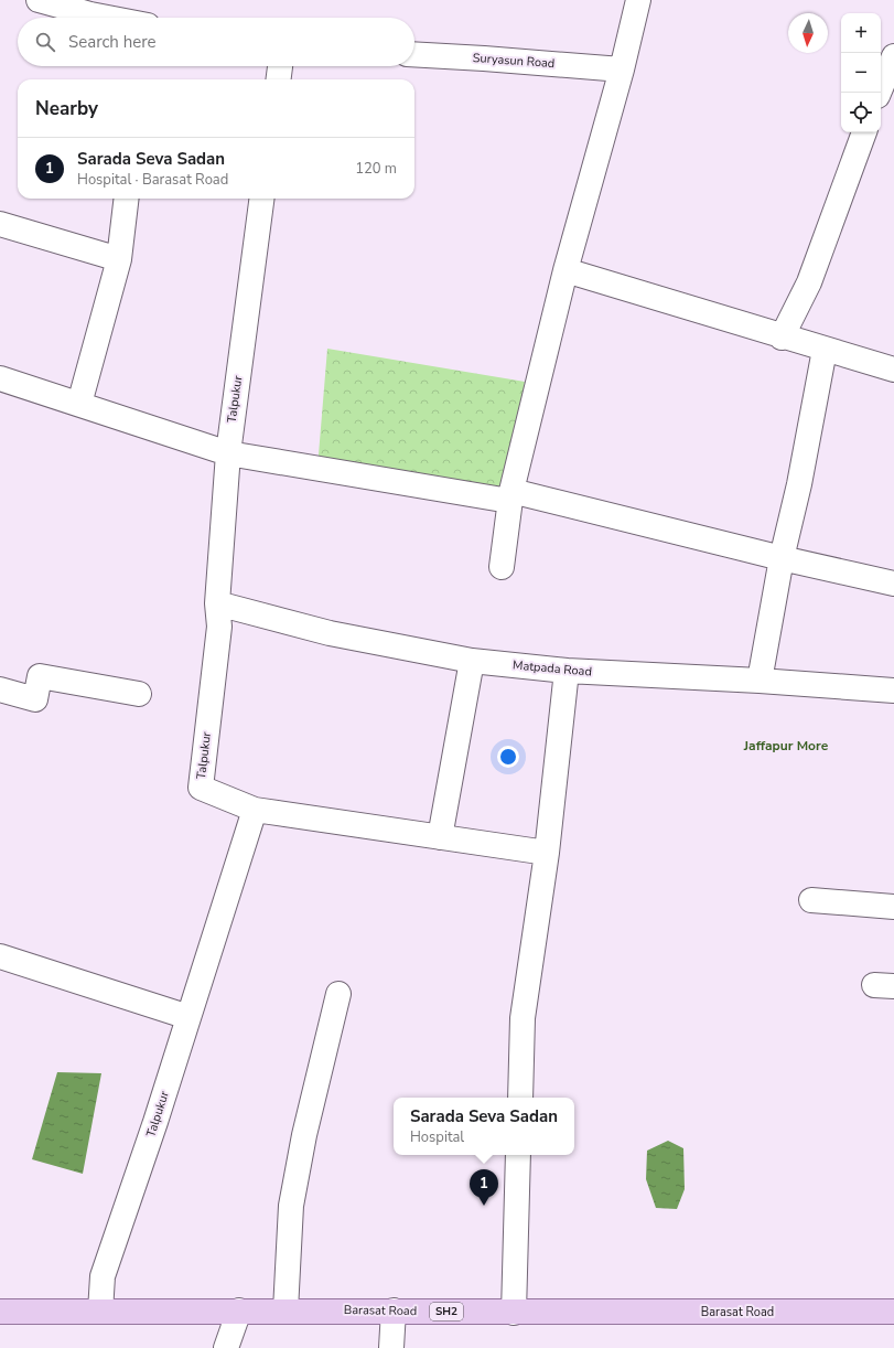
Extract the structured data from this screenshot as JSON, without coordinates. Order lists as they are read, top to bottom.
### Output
{
  "streets": {
    "main road": ["Barasat Road", "SH2"],
    "street": ["Suryasun Road", "Talpukur", "Matpada Road"]
  },
  "crossings": [
    ["Talpukur", "Matpada Road"],
    ["Talpukur", "Barasat Road"]
  ],
  "districts": ["Jaffapur More"],
  "north": "bottom",
  "page": {
    "map_buttons": ["+", "−"],
    "search": "Search here",
    "heading": "Nearby",
    "list": [
      {
        "mark": "1",
        "name": "Sarada Seva Sadan",
        "note": "Hospital · Barasat Road",
        "value": "120 m"
      }
    ],
    "popup": ["Sarada Seva Sadan", "Hospital"],
    "pins": "1"
  }
}
